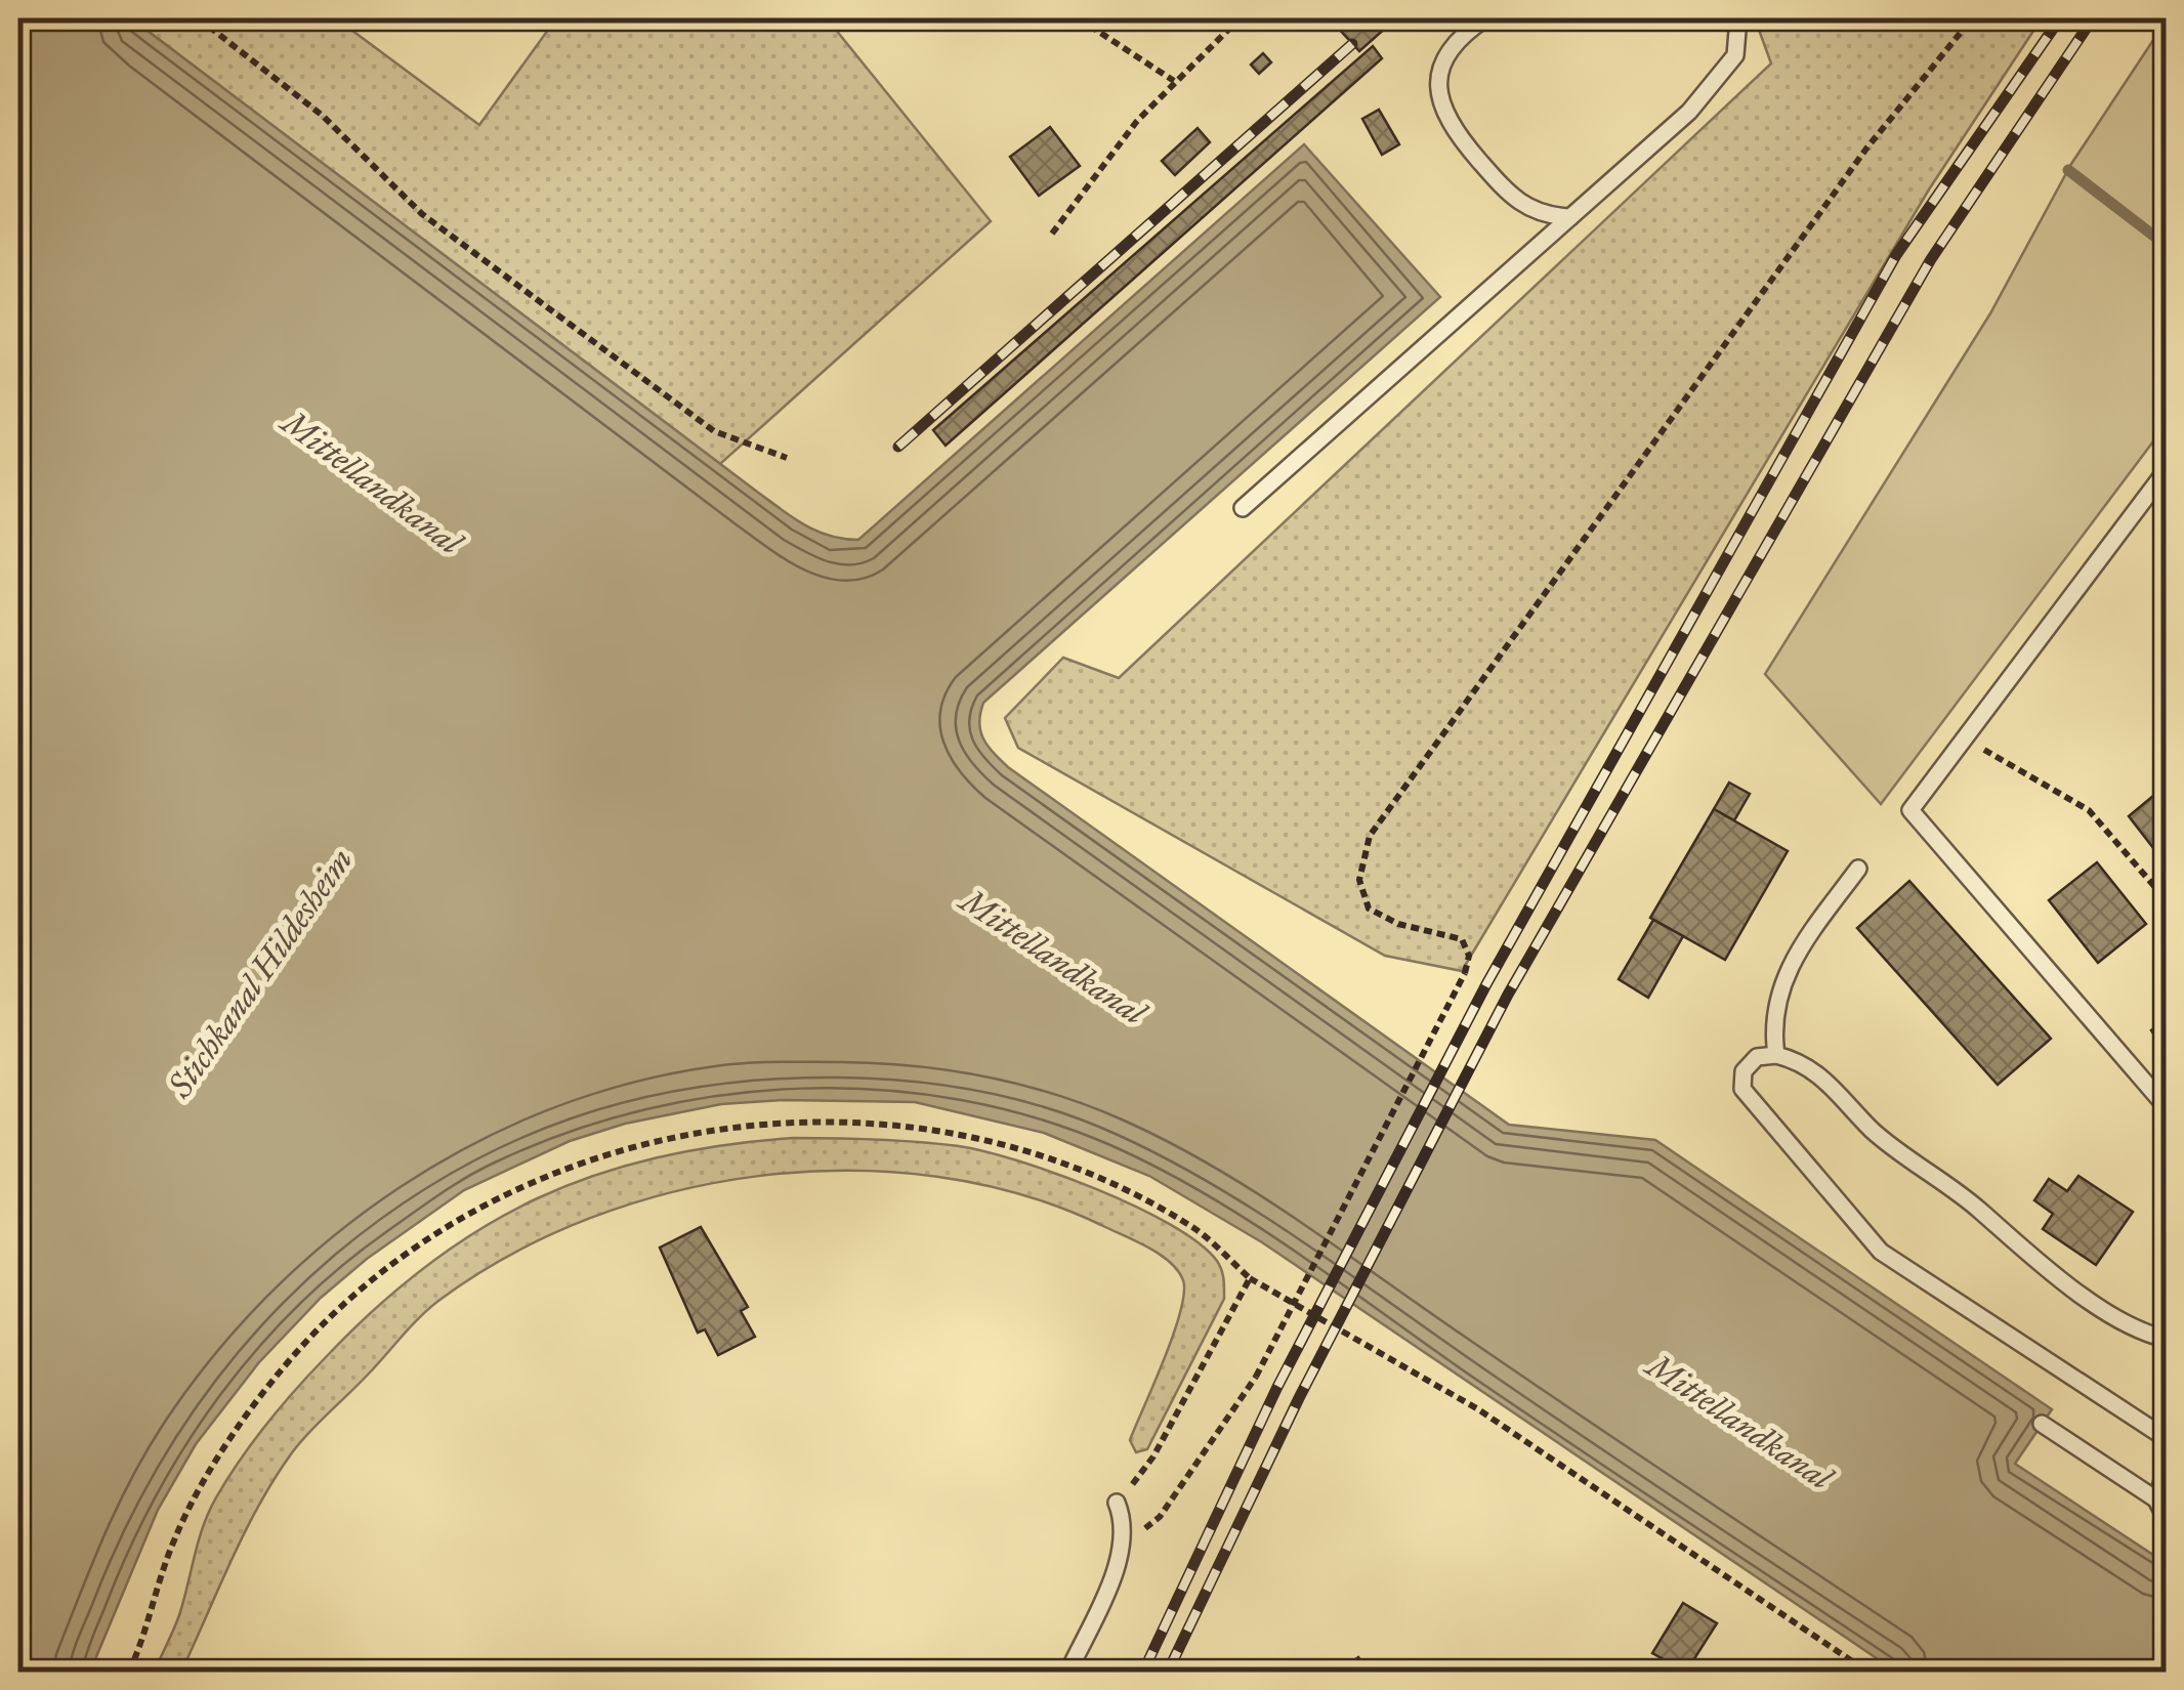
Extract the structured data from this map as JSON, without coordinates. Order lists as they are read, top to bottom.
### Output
{
  "water": ["Mittellandkanal", "Stichkanal Hildesheim"]
}
